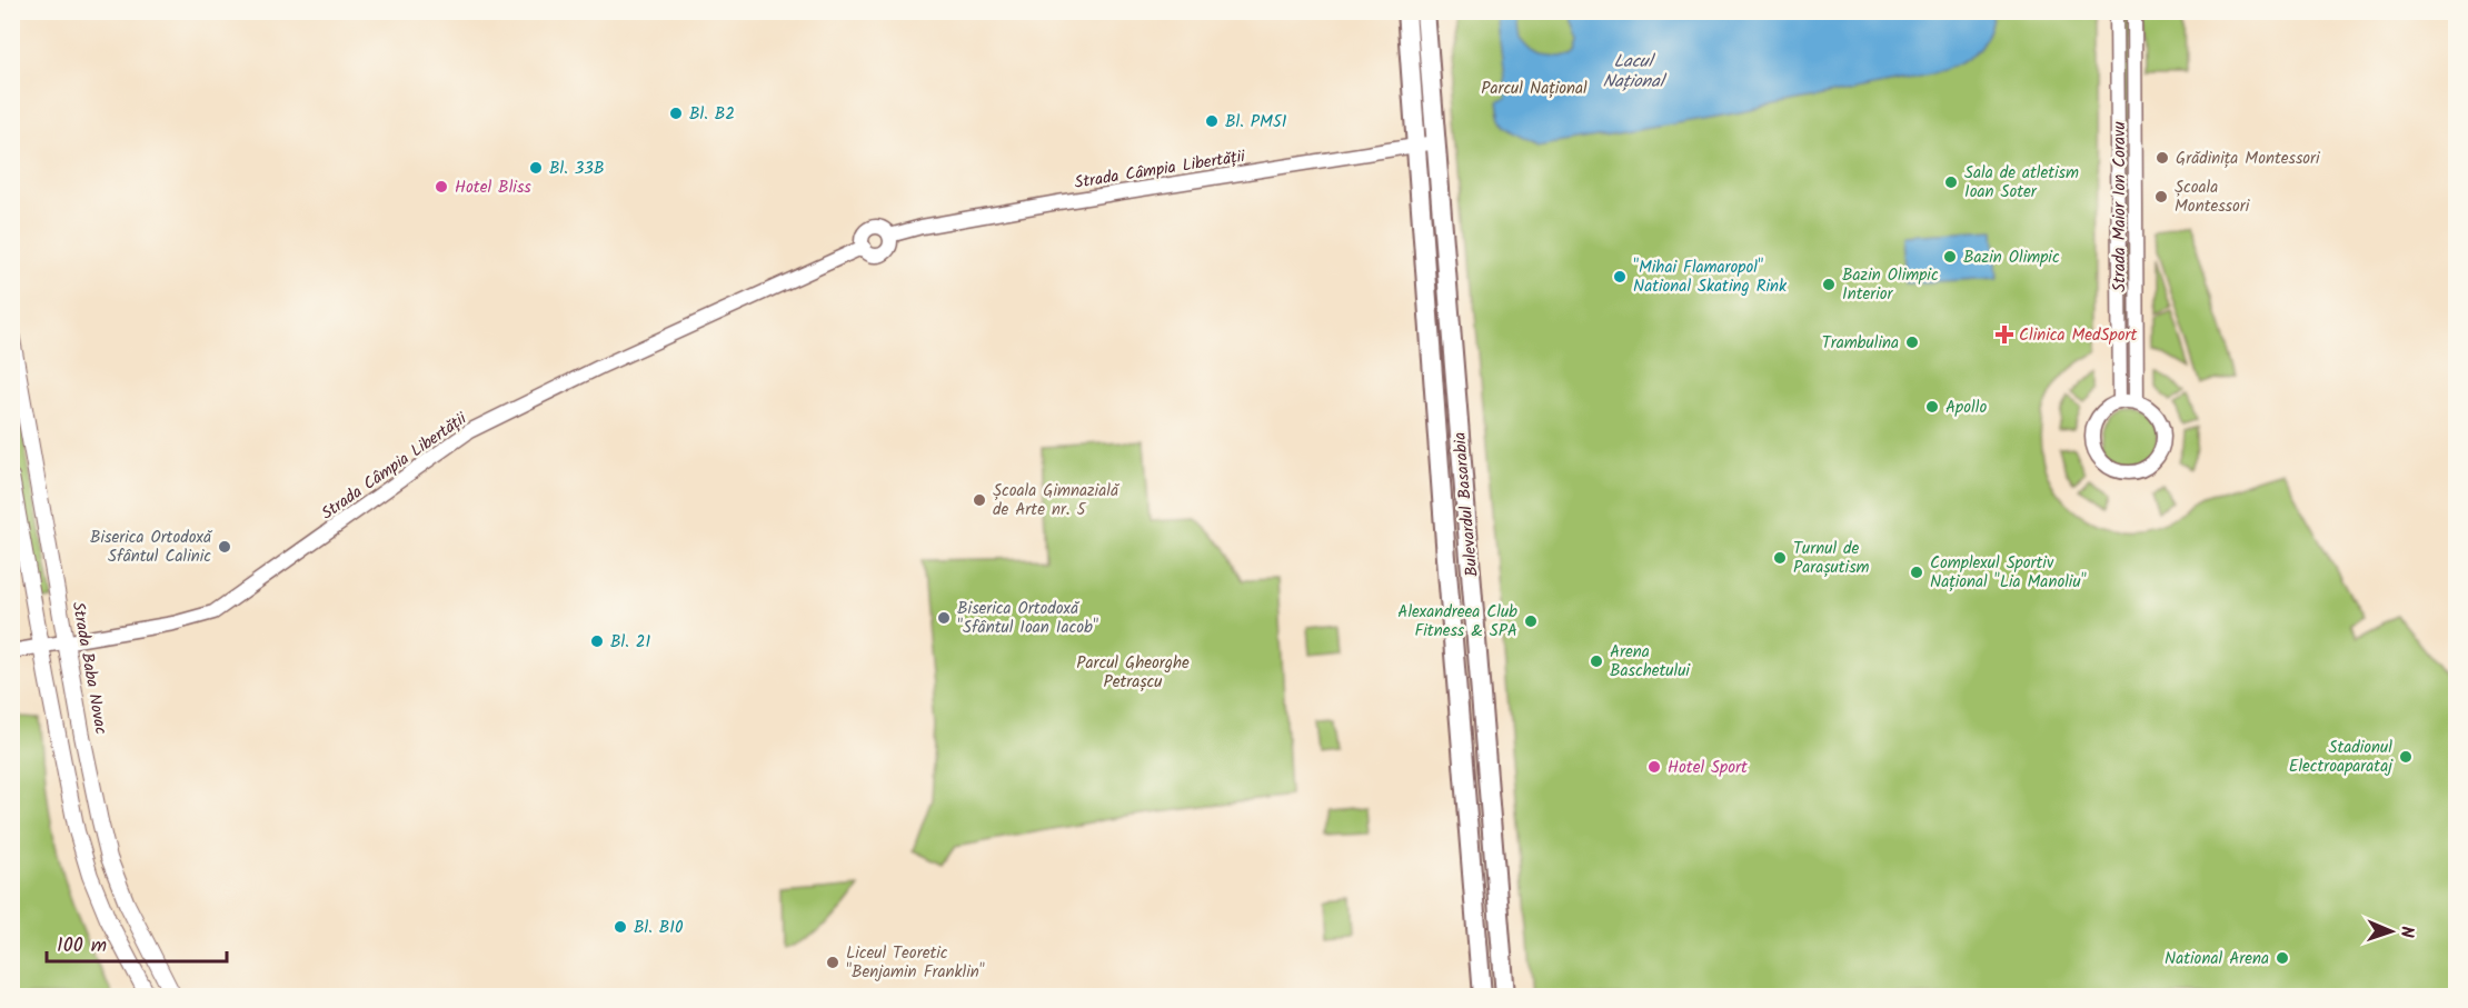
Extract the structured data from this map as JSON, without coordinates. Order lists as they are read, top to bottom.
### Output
{
  "streets": {
    "main road": ["Bulevardul Basarabia", "Strada Baba Novac"],
    "street": ["Strada Câmpia Libertății", "Strada Maior Ion Coravu"]
  },
  "crossings": [
    ["Strada Câmpia Libertății", "Bulevardul Basarabia"],
    ["Strada Câmpia Libertății", "Strada Baba Novac"]
  ],
  "water": ["Lacul Național"],
  "parks": ["Parcul Național", "Parcul Gheorghe Petrașcu"],
  "places": {
    "other": [
      "Bl. B2",
      "Bl. PM51",
      "Grădinița Montessori",
      "Bl. 33B",
      "Sala de atletism Ioan Soter",
      "Hotel Bliss",
      "Școala Montessori",
      "Bazin Olimpic",
      "\"Mihai Flamaropol\" National Skating Rink",
      "Bazin Olimpic Interior",
      "Trambulina",
      "Apollo",
      "Școala Gimnazială de Arte nr. 5",
      "Biserica Ortodoxă Sfântul Calinic",
      "Turnul de Parașutism",
      "Complexul Sportiv Național \"Lia Manoliu\"",
      "Biserica Ortodoxă \"Sfântul Ioan Iacob\"",
      "Alexandreea Club Fitness & SPA",
      "Bl. 21",
      "Arena Baschetului",
      "Stadionul Electroaparataj",
      "Hotel Sport",
      "Bl. B10",
      "National Arena",
      "Liceul Teoretic \"Benjamin Franklin\""
    ],
    "health": ["Clinica MedSport"]
  },
  "scale_bar": "100 m",
  "north": "right"
}
